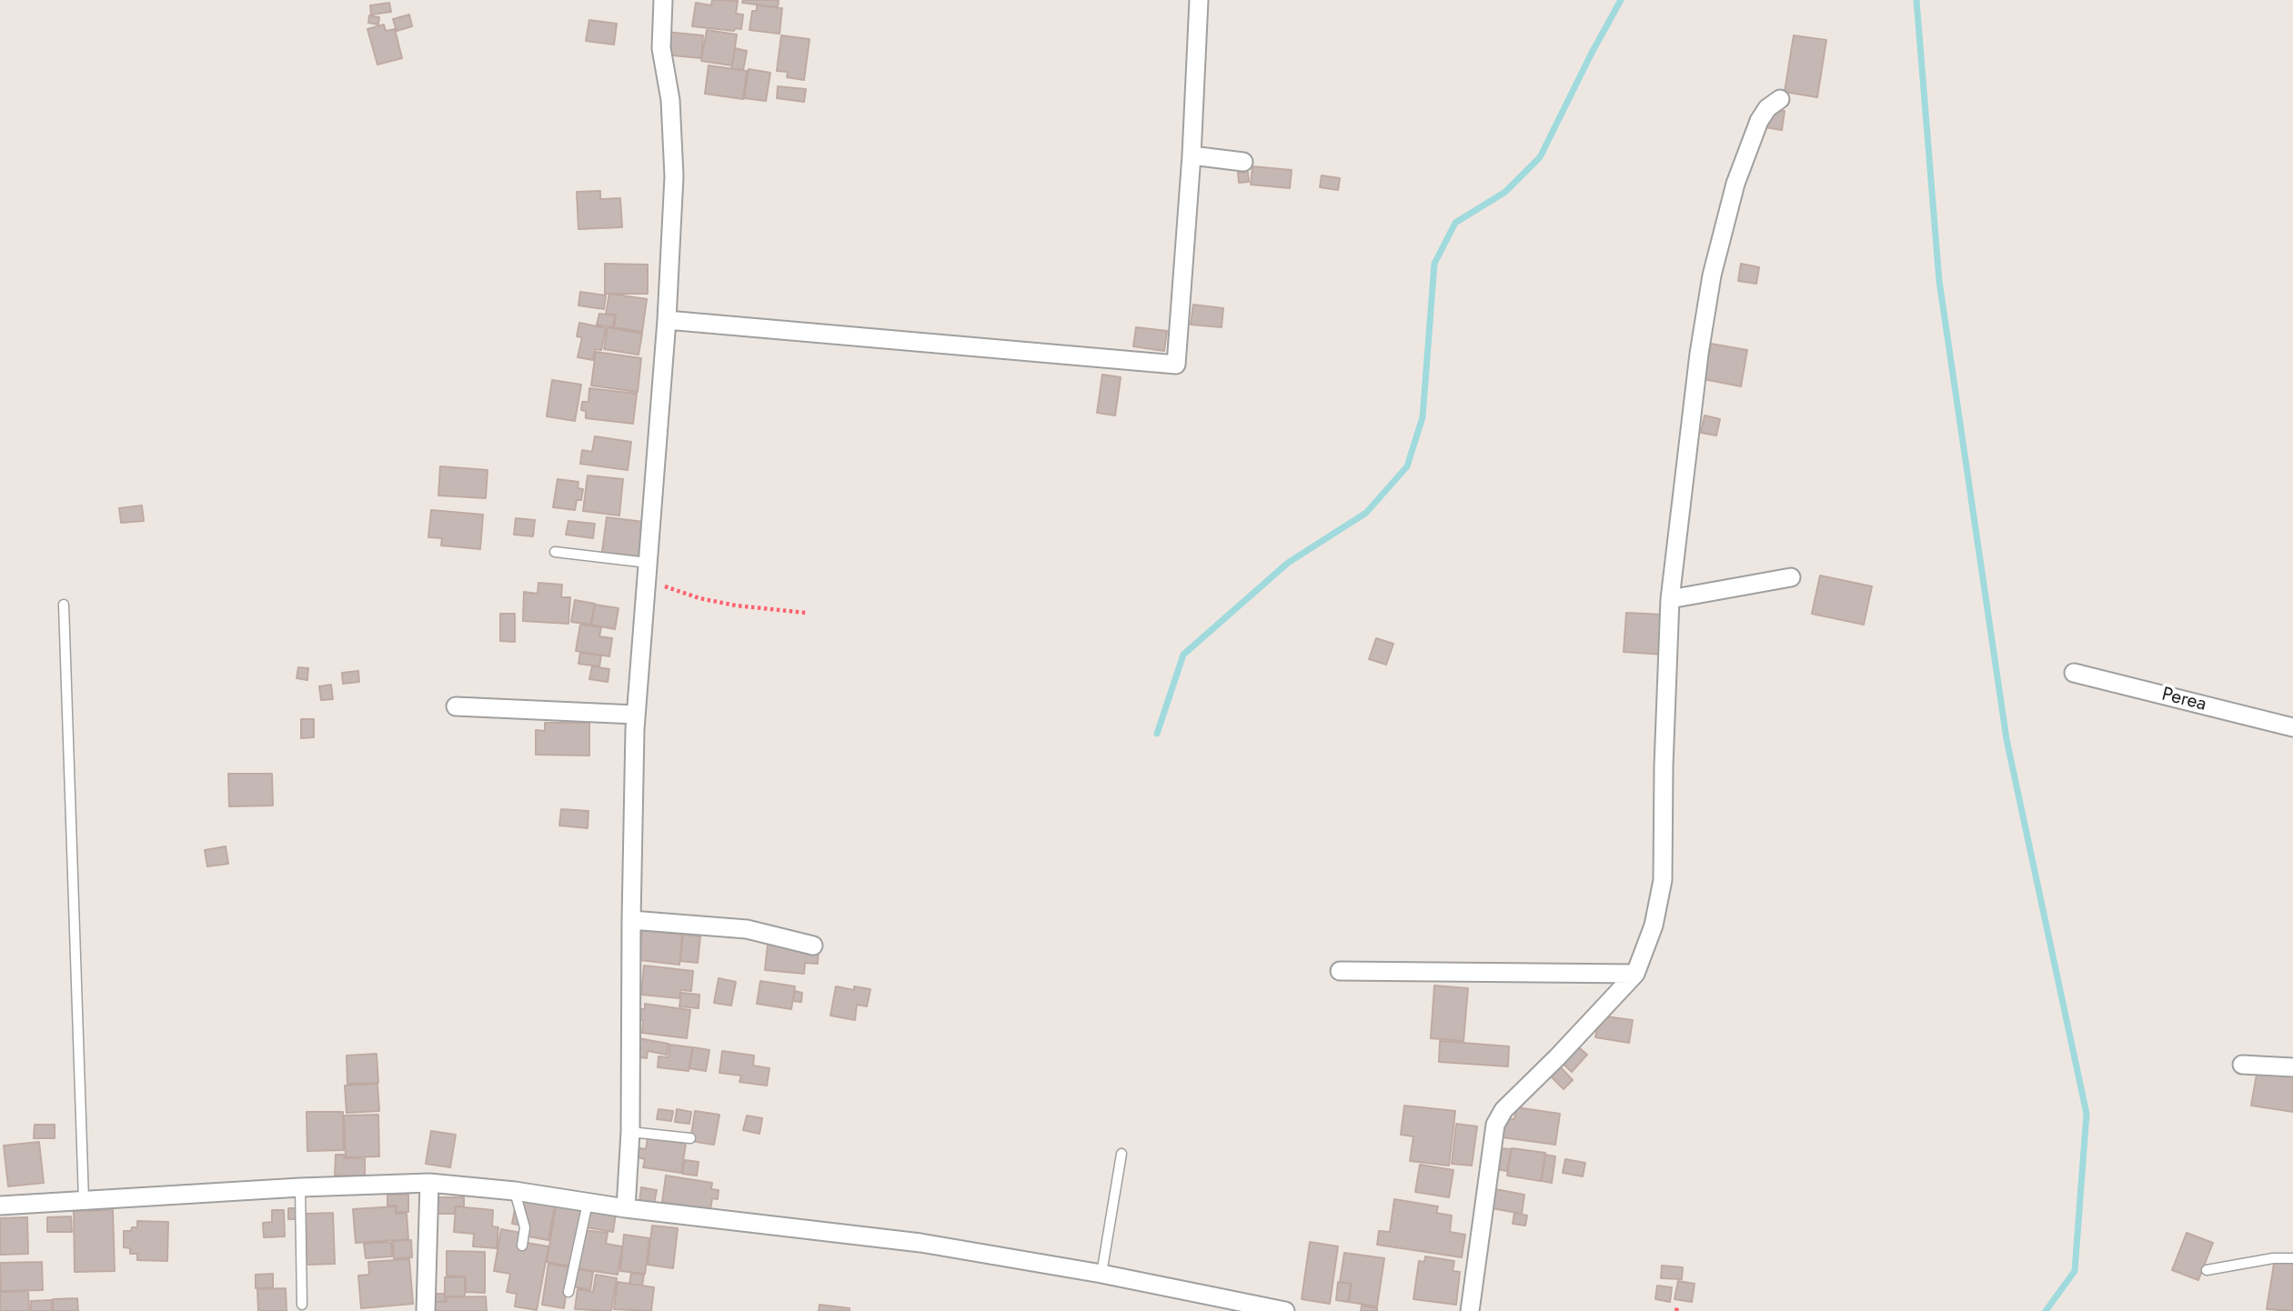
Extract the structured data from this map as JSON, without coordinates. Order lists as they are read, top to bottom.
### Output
{
  "streets": {
    "street": ["Perea"]
  }
}
